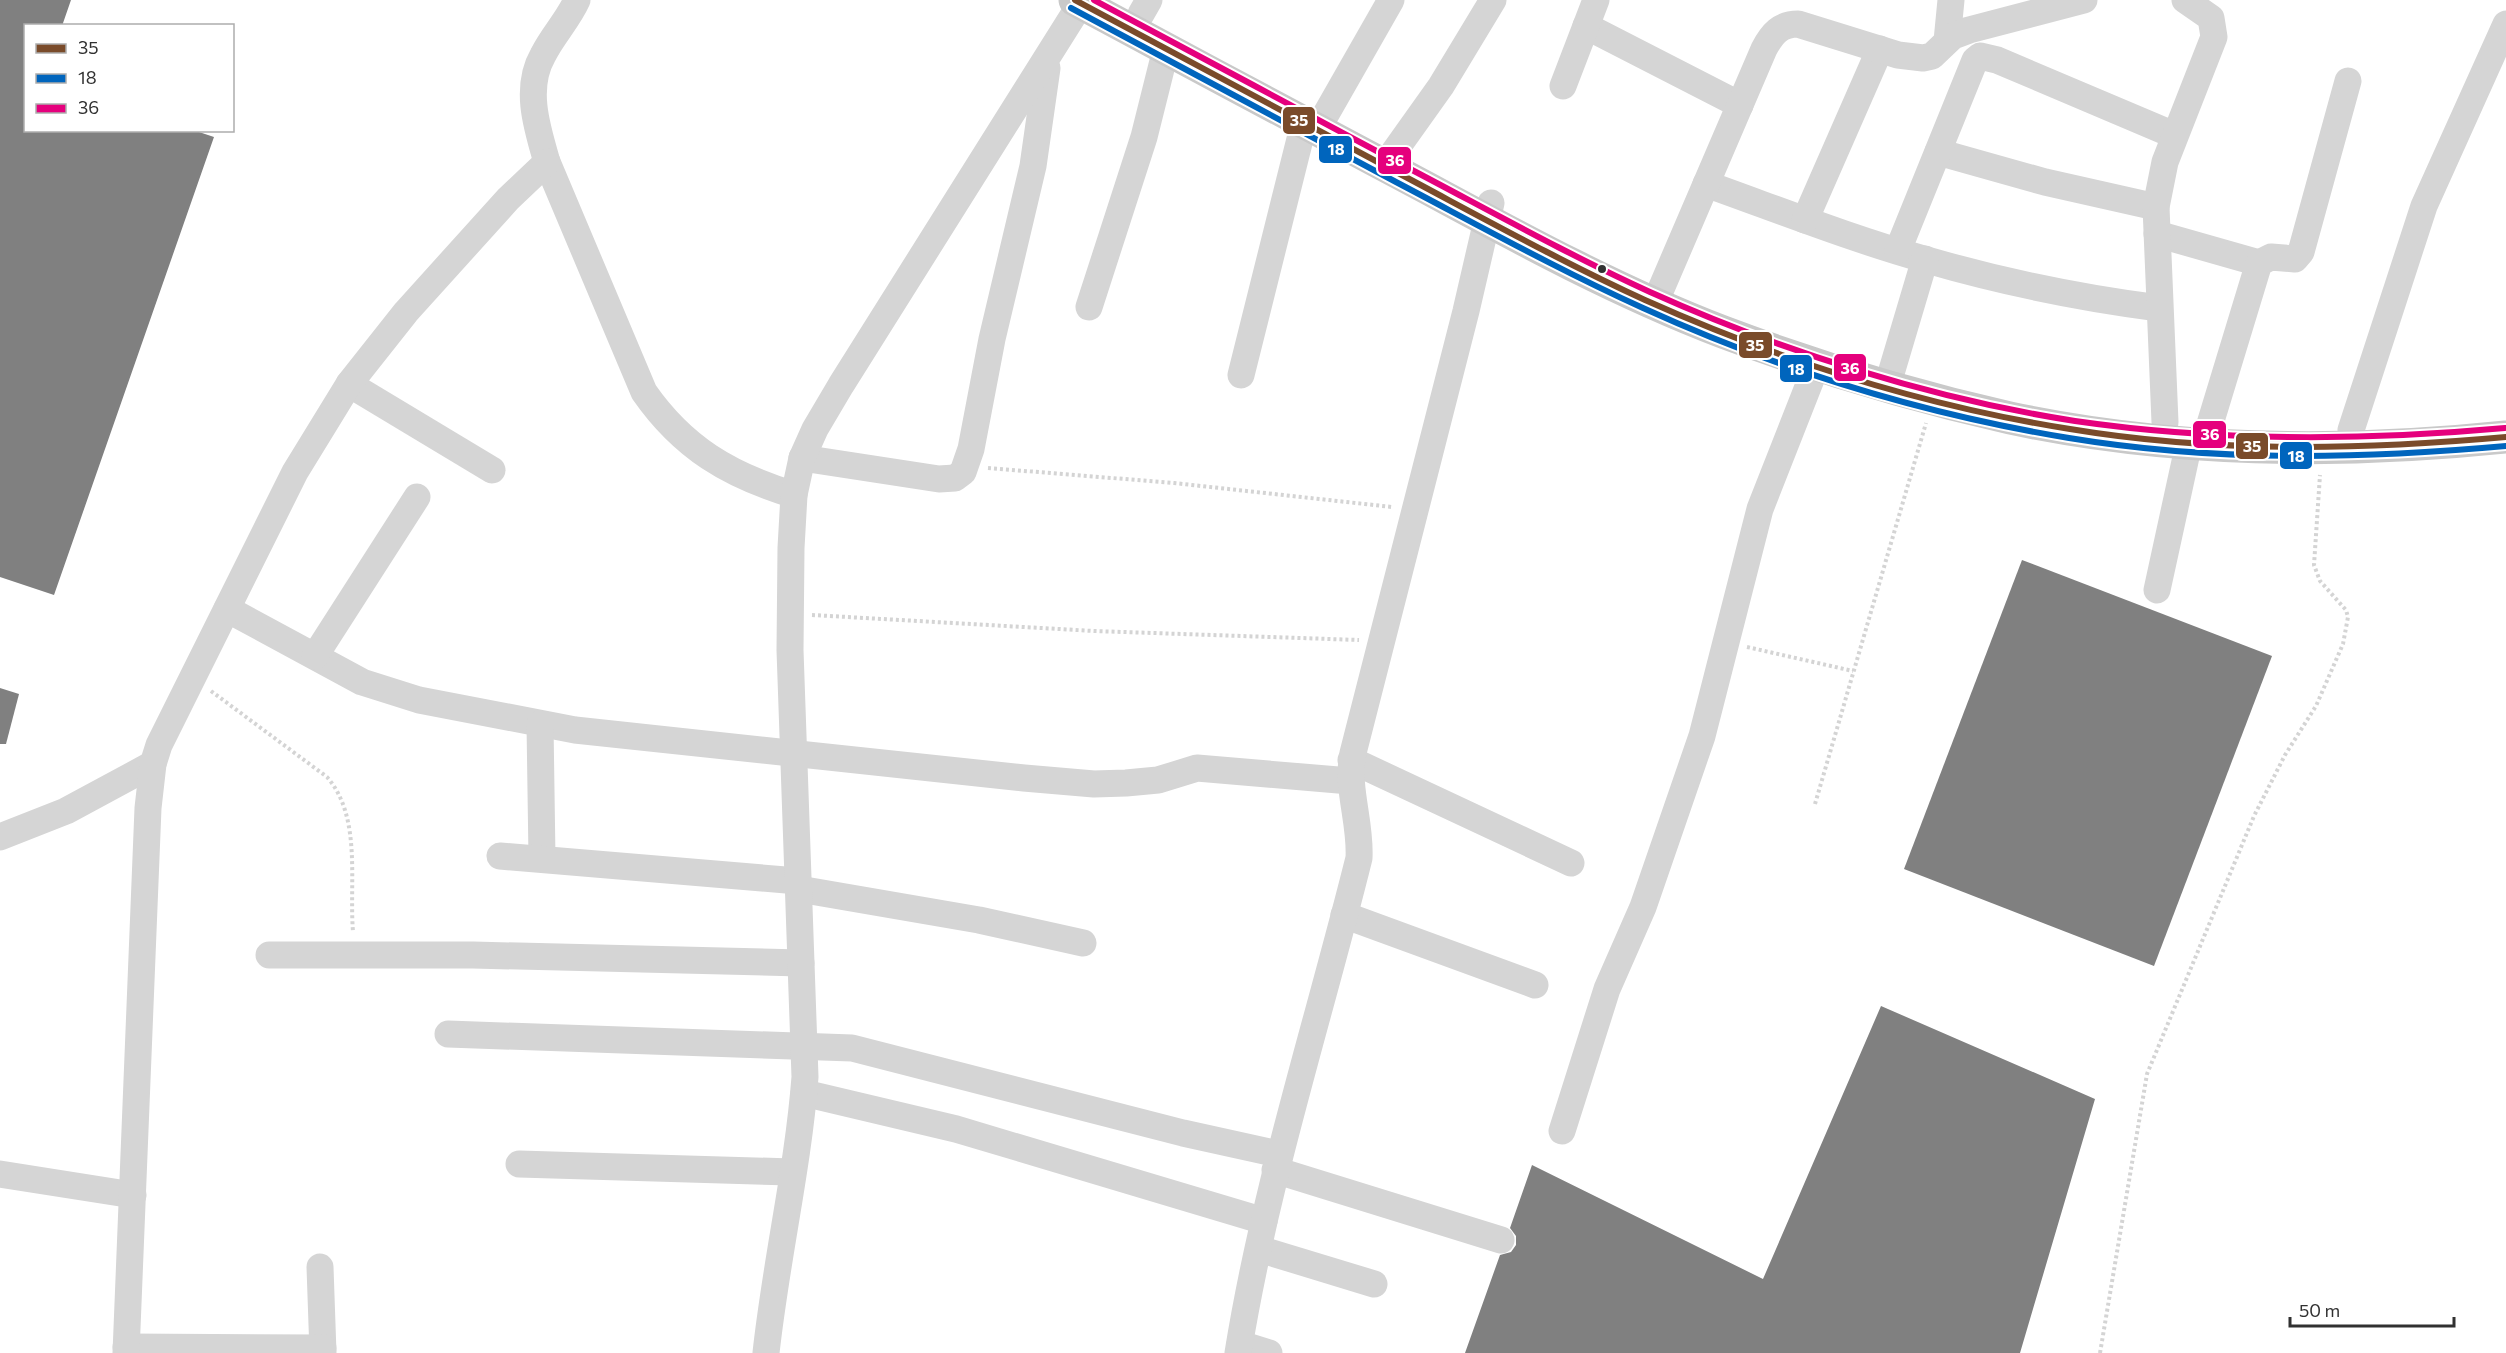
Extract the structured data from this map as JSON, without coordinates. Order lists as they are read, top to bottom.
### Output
{
  "lines": ["transit line 35", "transit line 36", "transit line 18"],
  "legend": ["35", "18", "36"],
  "scale_bar": "50 m"
}
